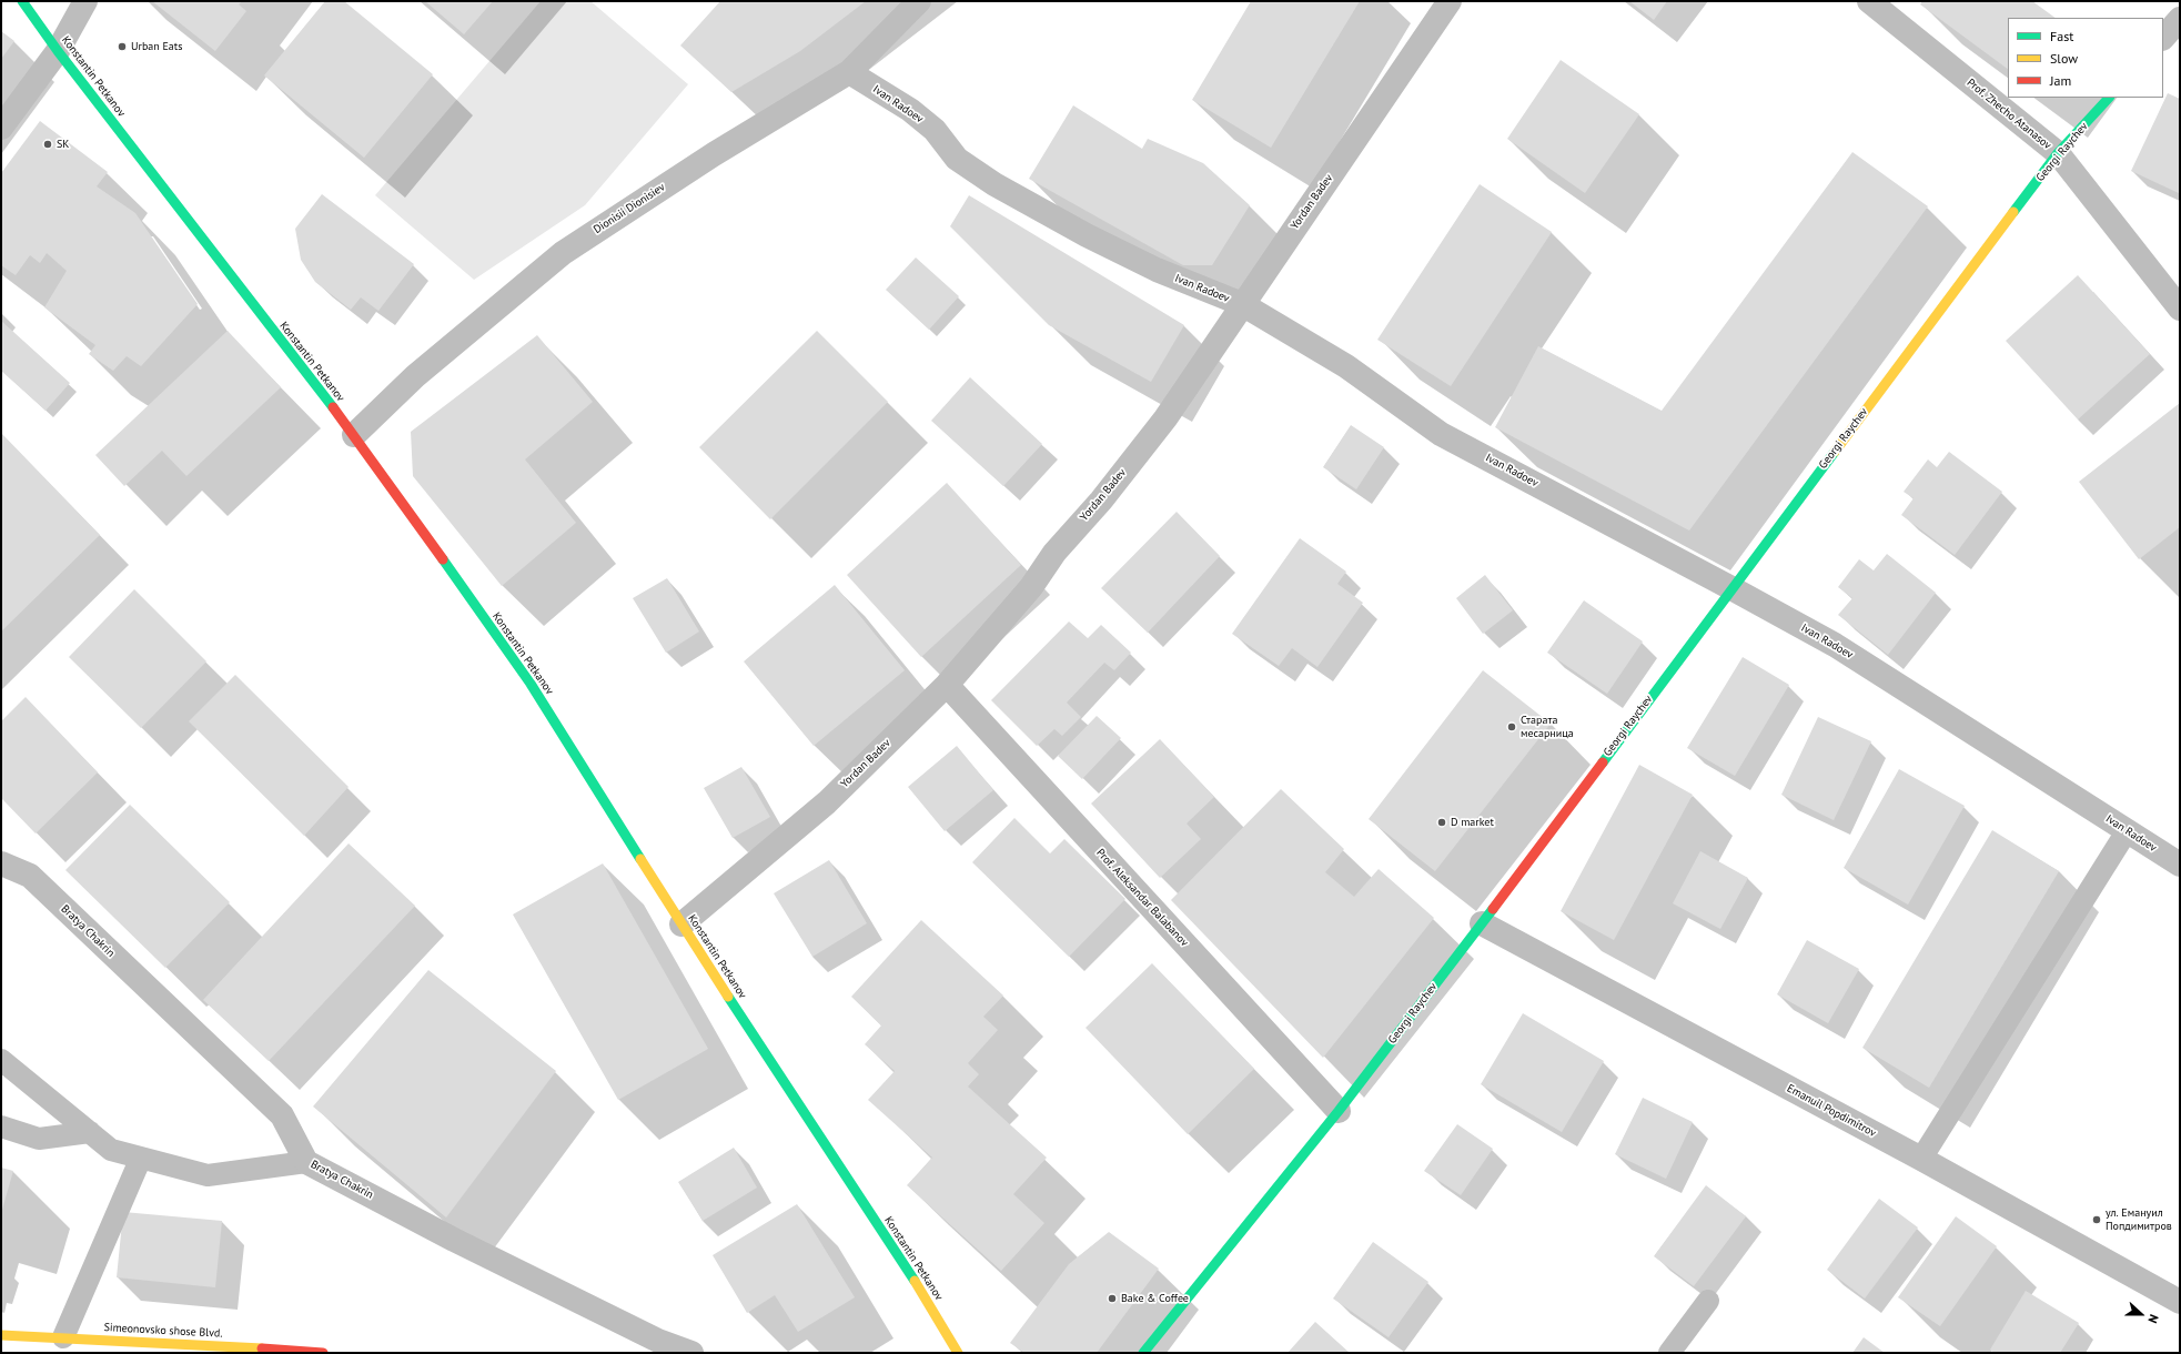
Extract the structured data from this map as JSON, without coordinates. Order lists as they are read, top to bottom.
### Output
{
  "streets": {
    "street": [
      "Konstantin Petkanov",
      "Ivan Radoev",
      "Prof. Zhecho Atanasov",
      "Georgi Raychev",
      "Yordan Badev",
      "Dionisii Dionisiev",
      "Prof. Aleksandar Balabanov",
      "Bratya Chakrin",
      "Emanuil Popdimitrov",
      "Simeonovsko shose Blvd."
    ]
  },
  "crossings": [
    ["Konstantin Petkanov", "Yordan Badev"],
    ["Konstantin Petkanov", "Dionisii Dionisiev"],
    ["Ivan Radoev", "Georgi Raychev"],
    ["Ivan Radoev", "Yordan Badev"],
    ["Ivan Radoev", "Dionisii Dionisiev"],
    ["Prof. Zhecho Atanasov", "Georgi Raychev"],
    ["Georgi Raychev", "Prof. Aleksandar Balabanov"],
    ["Georgi Raychev", "Emanuil Popdimitrov"],
    ["Yordan Badev", "Prof. Aleksandar Balabanov"]
  ],
  "places": [
    "Urban Eats",
    "SK",
    "Старата месарница",
    "D market",
    "ул. Емануил Попдимитров",
    "Bake & Coffee"
  ],
  "legend": ["Fast", "Slow", "Jam"],
  "north": "right"
}
